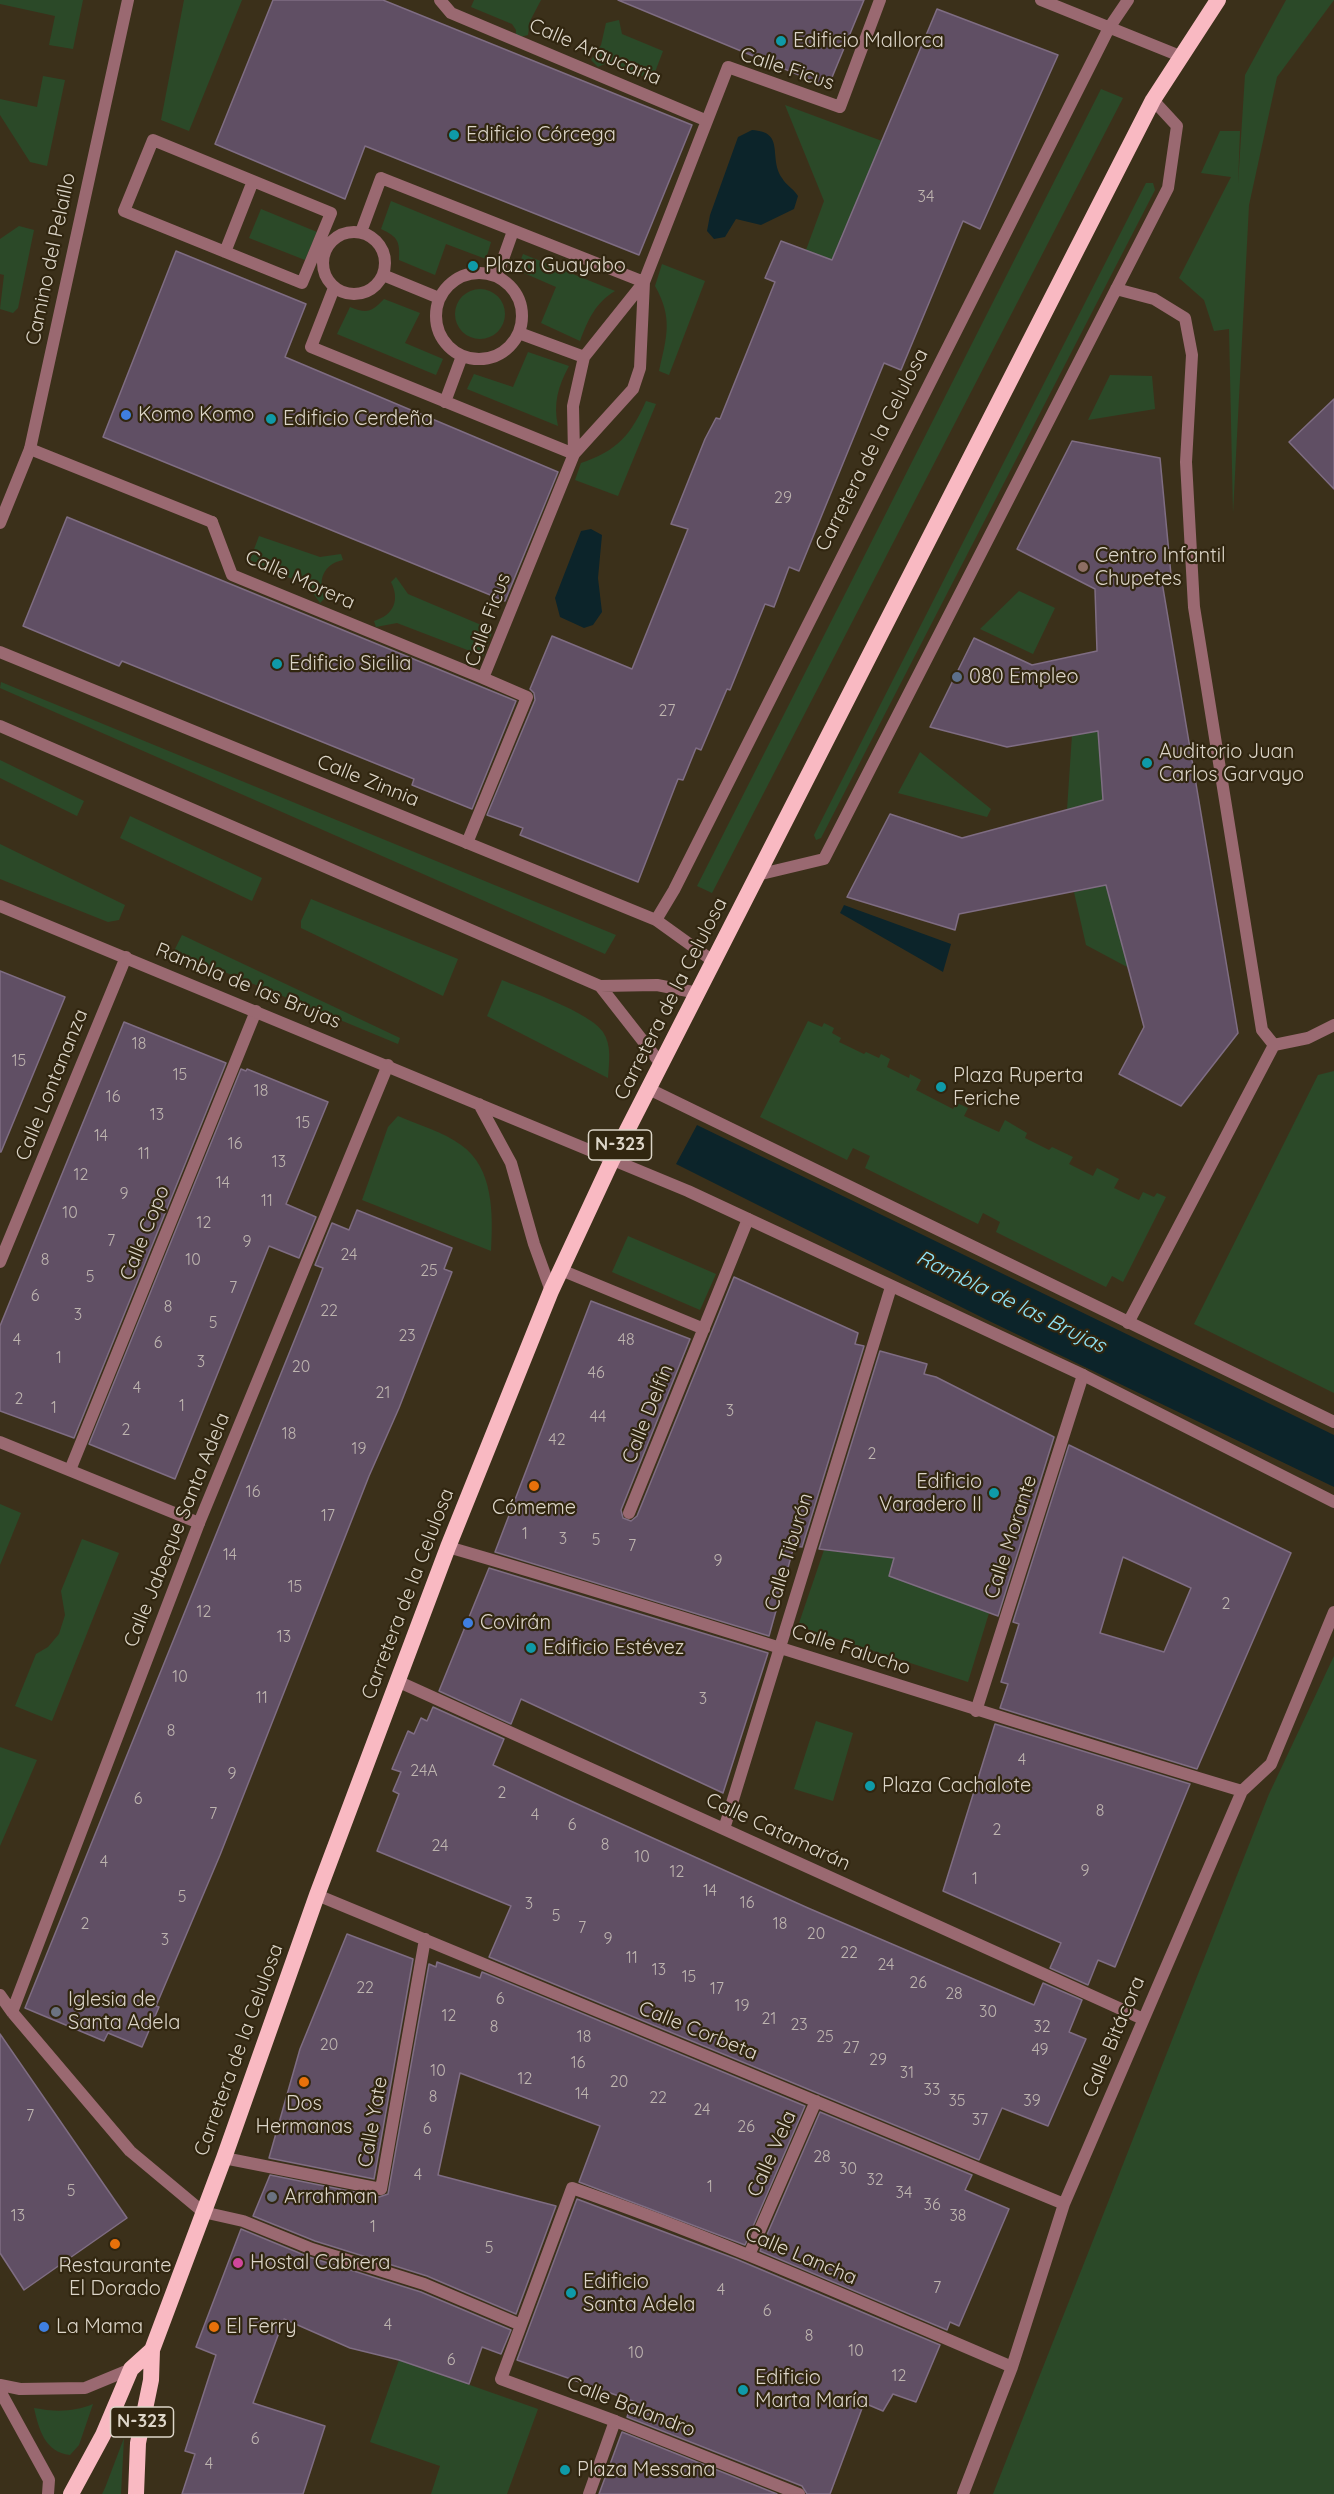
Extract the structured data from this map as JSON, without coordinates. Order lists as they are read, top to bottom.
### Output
{
  "streets": {
    "highway": ["Carretera de la Celulosa", "N-323"],
    "street": [
      "Calle Araucaria",
      "Calle Ficus",
      "Camino del Pelaíllo",
      "Calle Morera",
      "Calle Zinnia",
      "Rambla de las Brujas",
      "Calle Lontananza",
      "Calle Copo",
      "Calle Delfín",
      "Calle Jabeque Santa Adela",
      "Calle Morante",
      "Calle Tiburón",
      "Calle Falucho",
      "Calle Catamarán",
      "Calle Corbeta",
      "Calle Bitácora",
      "Calle Yate",
      "Calle Vela",
      "Calle Lancha",
      "Calle Balandro"
    ]
  },
  "crossings": [
    ["Calle Araucaria", "Calle Ficus"],
    ["Calle Ficus", "Calle Morera"],
    ["Calle Ficus", "Calle Zinnia"],
    ["Camino del Pelaíllo", "Calle Morera"],
    ["Carretera de la Celulosa", "Calle Zinnia"],
    ["Carretera de la Celulosa", "Rambla de las Brujas"],
    ["Carretera de la Celulosa", "Calle Falucho"],
    ["Carretera de la Celulosa", "Calle Catamarán"],
    ["Carretera de la Celulosa", "Calle Corbeta"],
    ["Carretera de la Celulosa", "Calle Yate"],
    ["Rambla de las Brujas", "Calle Lontananza"],
    ["Rambla de las Brujas", "Calle Copo"],
    ["Rambla de las Brujas", "Calle Delfín"],
    ["Rambla de las Brujas", "Calle Jabeque Santa Adela"],
    ["Rambla de las Brujas", "Calle Morante"],
    ["Rambla de las Brujas", "Calle Tiburón"],
    ["Calle Morante", "Calle Falucho"],
    ["Calle Tiburón", "Calle Falucho"],
    ["Calle Tiburón", "Calle Catamarán"],
    ["Calle Falucho", "Calle Bitácora"],
    ["Calle Catamarán", "Calle Bitácora"],
    ["Calle Corbeta", "Calle Bitácora"],
    ["Calle Corbeta", "Calle Yate"],
    ["Calle Corbeta", "Calle Vela"],
    ["Calle Bitácora", "Calle Lancha"],
    ["Calle Vela", "Calle Lancha"],
    ["Calle Lancha", "Calle Balandro"]
  ],
  "water": ["Rambla de las Brujas"],
  "places": [
    "Edificio Mallorca",
    "Edificio Córcega",
    "Plaza Guayabo",
    "Komo Komo",
    "Edificio Cerdeña",
    "Centro Infantil Chupetes",
    "Edificio Sicilia",
    "080 Empleo",
    "Auditorio Juan Carlos Garvayo",
    "Plaza Ruperta Feriche",
    "Cómeme",
    "Edificio Varadero II",
    "Covirán",
    "Edificio Estévez",
    "Plaza Cachalote",
    "Iglesia de Santa Adela",
    "Dos Hermanas",
    "Arrahman",
    "Restaurante El Dorado",
    "Hostal Cabrera",
    "Edificio Santa Adela",
    "La Mama",
    "El Ferry",
    "Edificio Marta María",
    "Plaza Messana"
  ],
  "house_numbers": [
    "34",
    "29",
    "27",
    "18",
    "15",
    "15",
    "18",
    "16",
    "13",
    "15",
    "14",
    "16",
    "11",
    "13",
    "12",
    "14",
    "9",
    "11",
    "10",
    "12",
    "7",
    "9",
    "24",
    "8",
    "10",
    "25",
    "5",
    "7",
    "6",
    "8",
    "22",
    "3",
    "5",
    "23",
    "4",
    "48",
    "6",
    "1",
    "3",
    "20",
    "46",
    "4",
    "21",
    "2",
    "1",
    "1",
    "3",
    "44",
    "2",
    "18",
    "42",
    "19",
    "2",
    "16",
    "17",
    "1",
    "3",
    "5",
    "7",
    "14",
    "9",
    "15",
    "2",
    "12",
    "13",
    "10",
    "11",
    "3",
    "8",
    "4",
    "24A",
    "9",
    "2",
    "6",
    "8",
    "7",
    "4",
    "6",
    "2",
    "8",
    "24",
    "10",
    "4",
    "9",
    "12",
    "1",
    "14",
    "5",
    "16",
    "3",
    "5",
    "2",
    "18",
    "7",
    "20",
    "9",
    "3",
    "22",
    "11",
    "24",
    "13",
    "15",
    "26",
    "22",
    "17",
    "28",
    "6",
    "19",
    "30",
    "12",
    "21",
    "23",
    "8",
    "32",
    "18",
    "25",
    "20",
    "27",
    "49",
    "29",
    "16",
    "10",
    "31",
    "12",
    "20",
    "33",
    "14",
    "8",
    "22",
    "35",
    "39",
    "24",
    "7",
    "37",
    "26",
    "6",
    "28",
    "30",
    "4",
    "32",
    "1",
    "5",
    "34",
    "36",
    "13",
    "38",
    "1",
    "5",
    "7",
    "4",
    "6",
    "4",
    "8",
    "10",
    "10",
    "6",
    "12",
    "6",
    "4"
  ]
}
